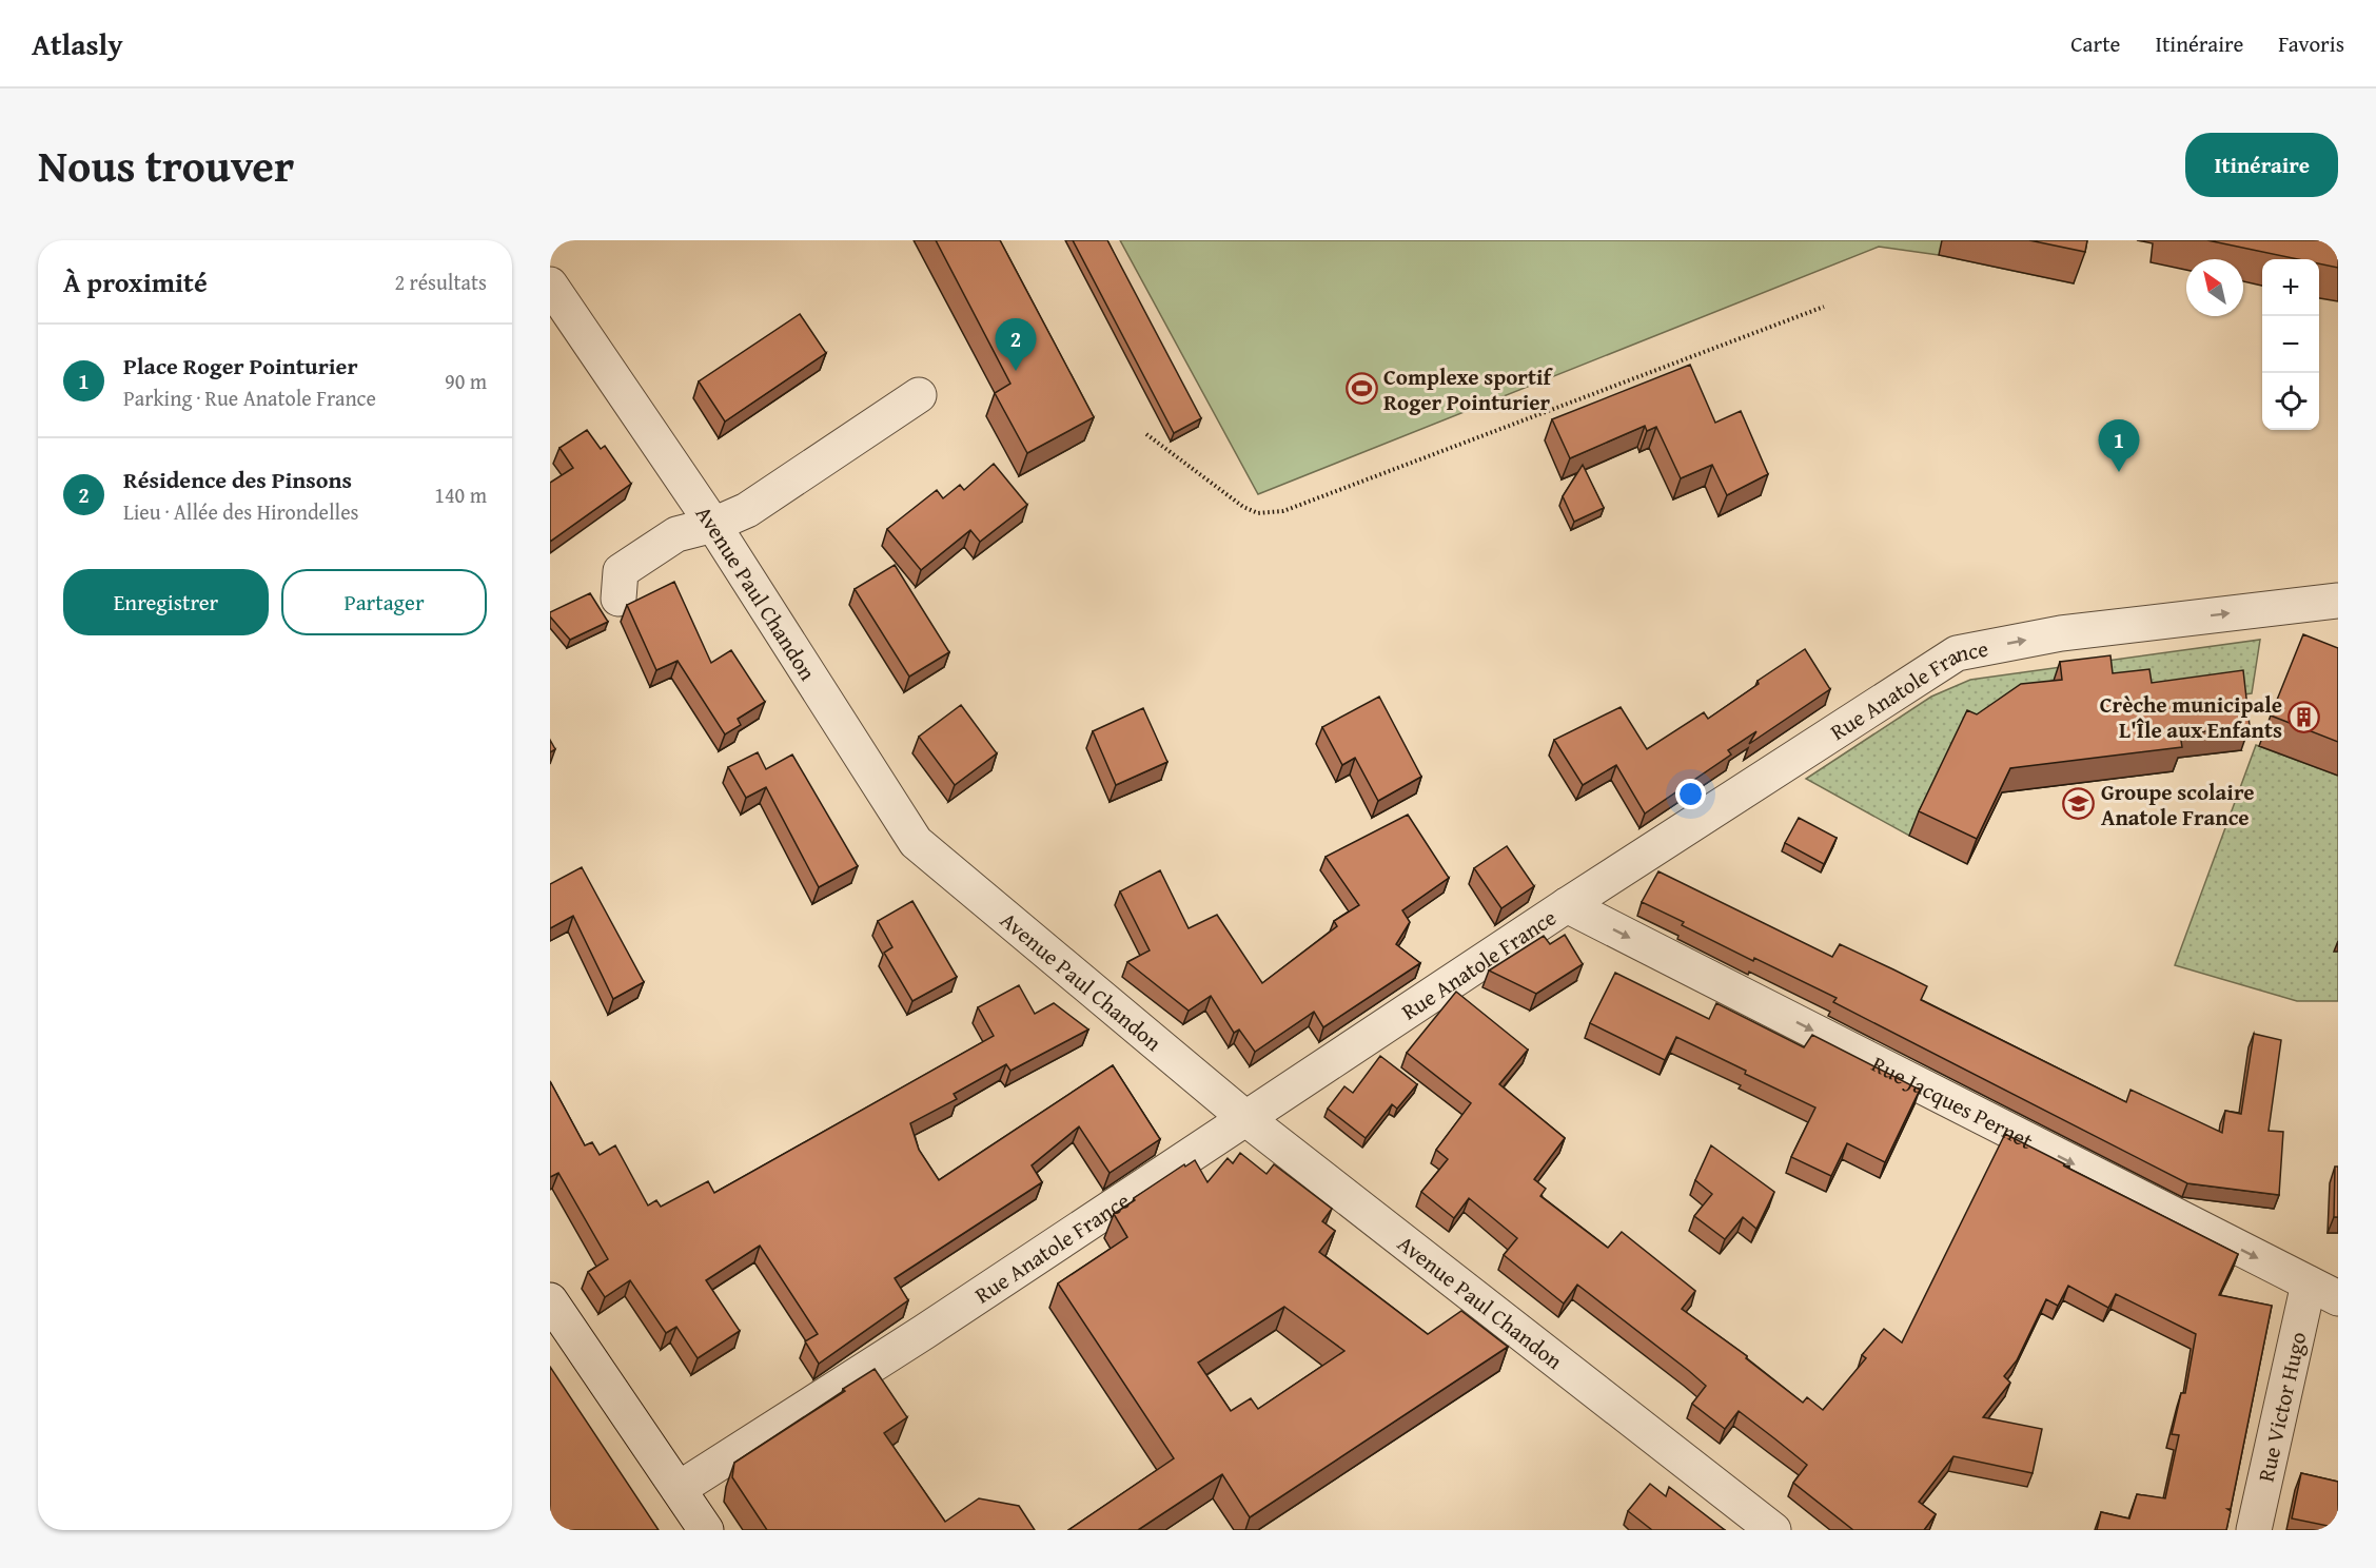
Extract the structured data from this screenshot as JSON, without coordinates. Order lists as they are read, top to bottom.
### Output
{
  "streets": {
    "street": [
      "Avenue Paul Chandon",
      "Rue Anatole France",
      "Rue Jacques Pernet",
      "Rue Victor Hugo"
    ]
  },
  "crossings": [
    ["Avenue Paul Chandon", "Rue Anatole France"],
    ["Rue Anatole France", "Rue Jacques Pernet"],
    ["Rue Jacques Pernet", "Rue Victor Hugo"]
  ],
  "one_way": ["Rue Anatole France", "Rue Jacques Pernet"],
  "places": {
    "sports": ["Complexe sportif Roger Pointurier"],
    "building": ["Crèche municipale L'Île aux Enfants"],
    "school or university": ["Groupe scolaire Anatole France"]
  },
  "north": "top left",
  "page": {
    "header": "Atlasly",
    "nav": ["Carte", "Itinéraire", "Favoris"],
    "title": "Nous trouver",
    "buttons": [
      "Itinéraire",
      ["Enregistrer", "Partager"]
    ],
    "heading": ["À proximité", "2 résultats"],
    "map_buttons": ["+", "−"],
    "pins": ["2", "1"],
    "list": [
      {
        "mark": "1",
        "name": "Place Roger Pointurier",
        "note": "Parking · Rue Anatole France",
        "value": "90 m"
      },
      {
        "mark": "2",
        "name": "Résidence des Pinsons",
        "note": "Lieu · Allée des Hirondelles",
        "value": "140 m"
      }
    ]
  }
}
